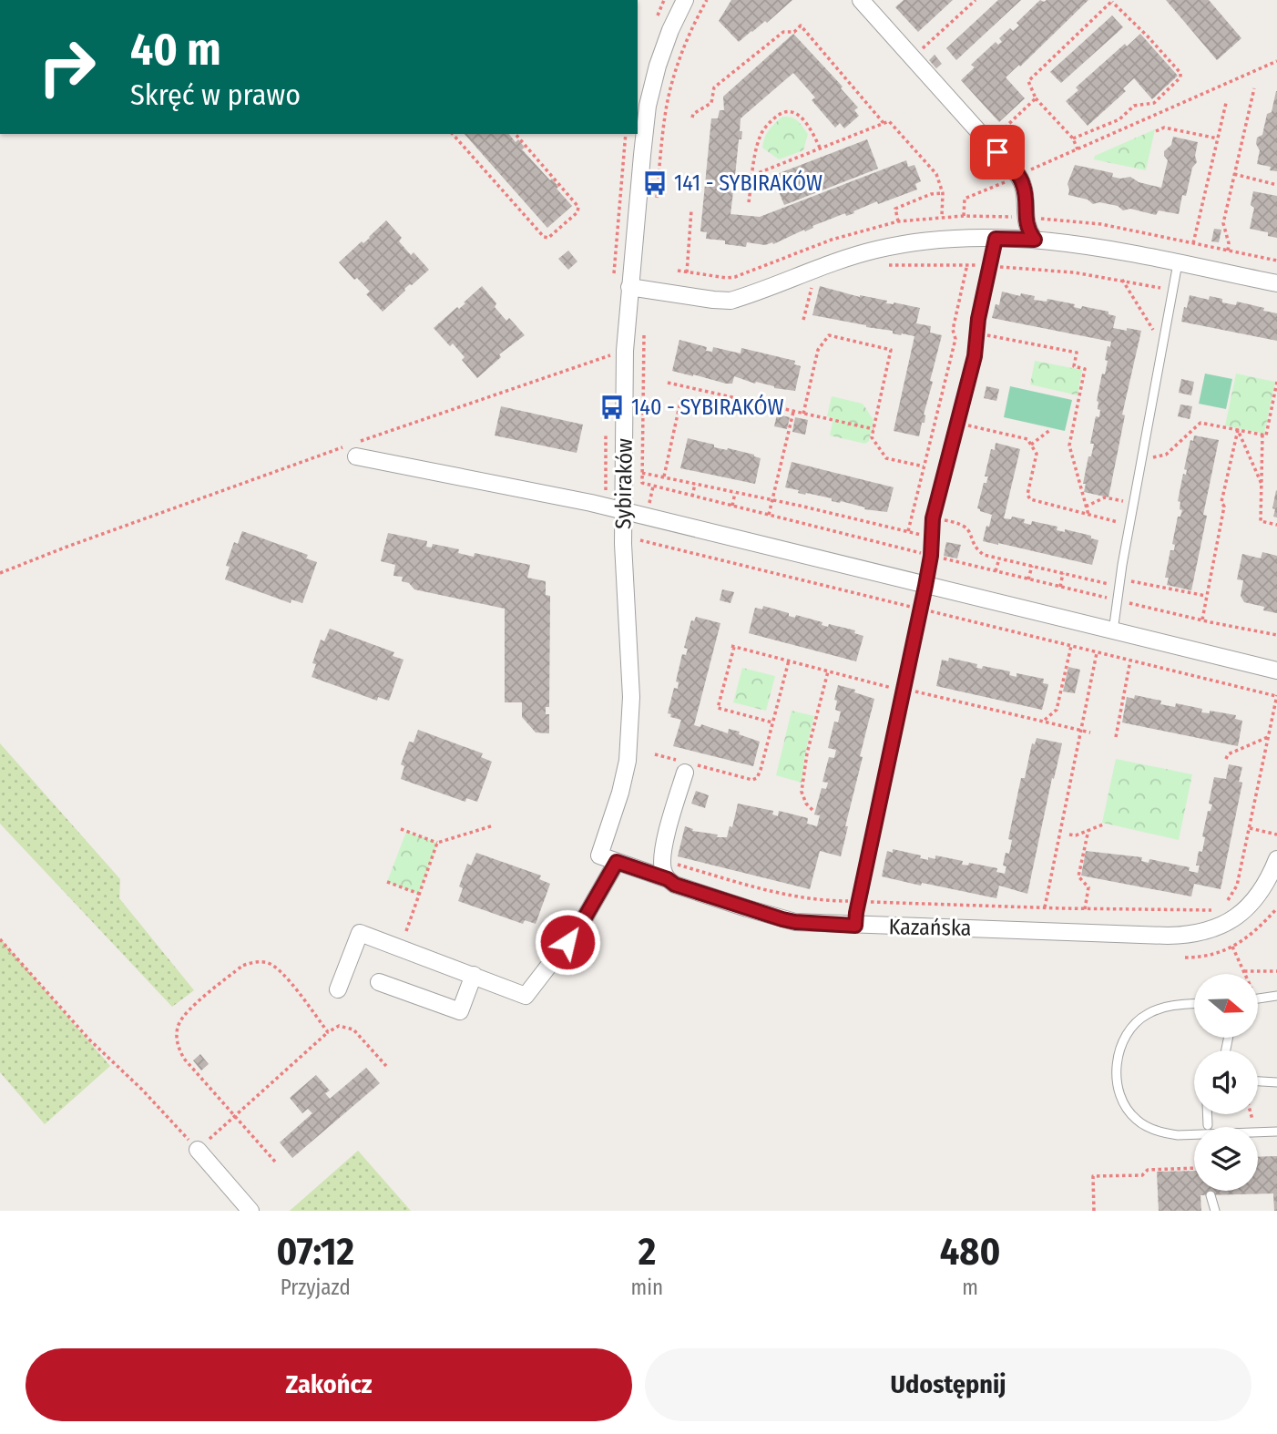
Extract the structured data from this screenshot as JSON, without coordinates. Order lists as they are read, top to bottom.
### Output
{
  "streets": {
    "street": ["Sybiraków", "Kazańska"]
  },
  "crossings": [
    ["Sybiraków", "Kazańska"]
  ],
  "places": {
    "bus stop": ["141 - SYBIRAKÓW", "140 - SYBIRAKÓW"]
  },
  "north": "right",
  "page": {
    "turn": ["40 m", "Skręć w prawo"],
    "eta": [
      "07:12",
      "Przyjazd",
      "2",
      "min",
      "480",
      "m"
    ],
    "buttons": ["Zakończ", "Udostępnij"]
  }
}
